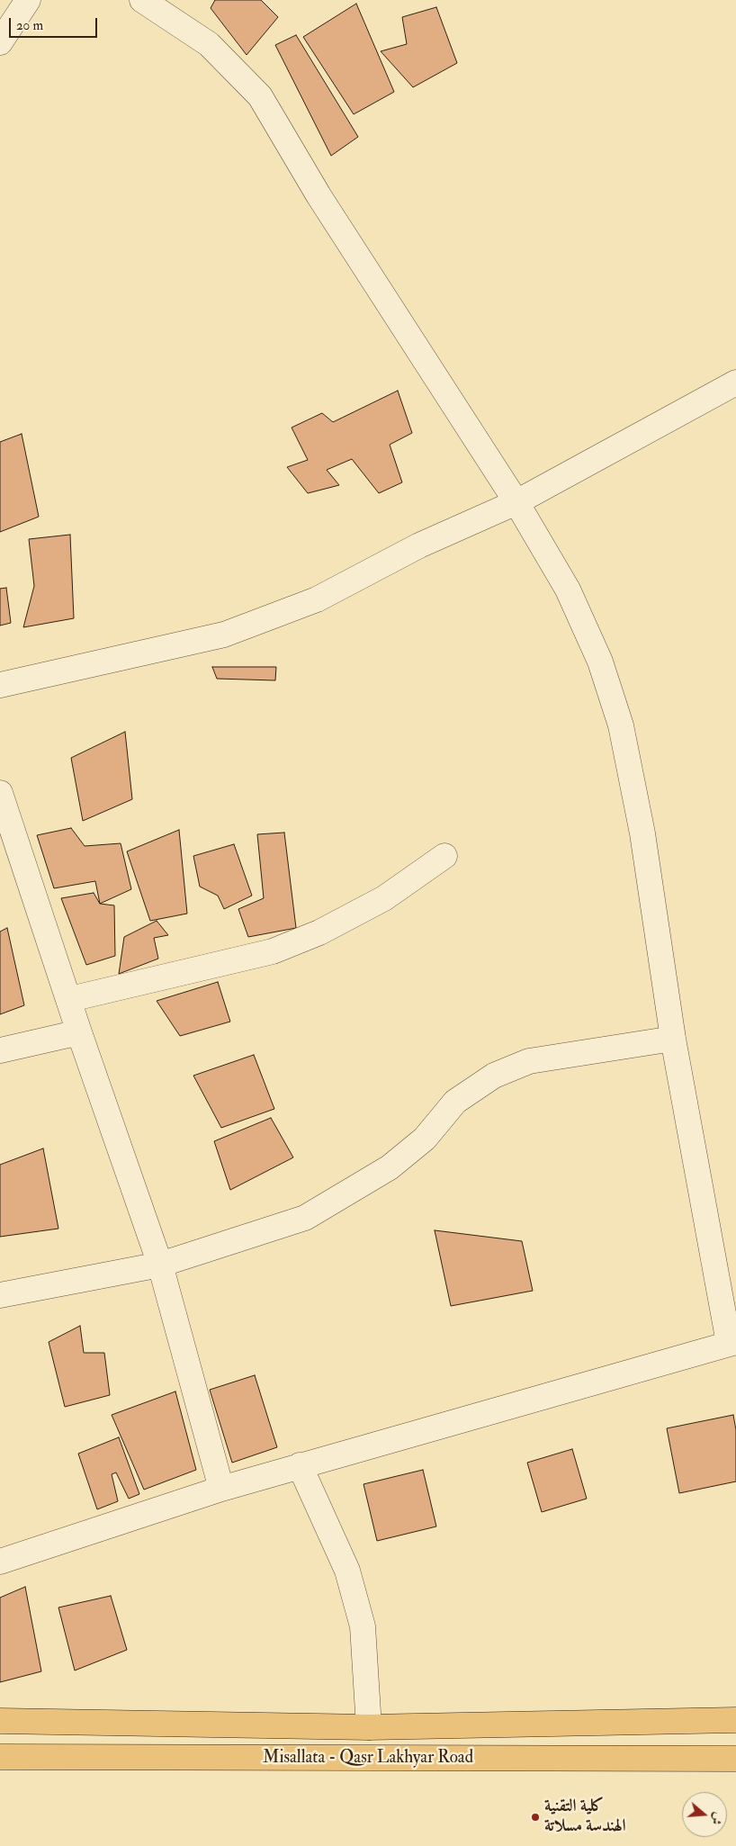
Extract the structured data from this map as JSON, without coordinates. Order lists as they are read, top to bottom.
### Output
{
  "streets": {
    "main road": ["Misallata - Qasr Lakhyar Road"]
  },
  "places": ["كلية التقنية الهندسة مسلاتة"],
  "scale_bar": "20 m",
  "north": "right"
}
